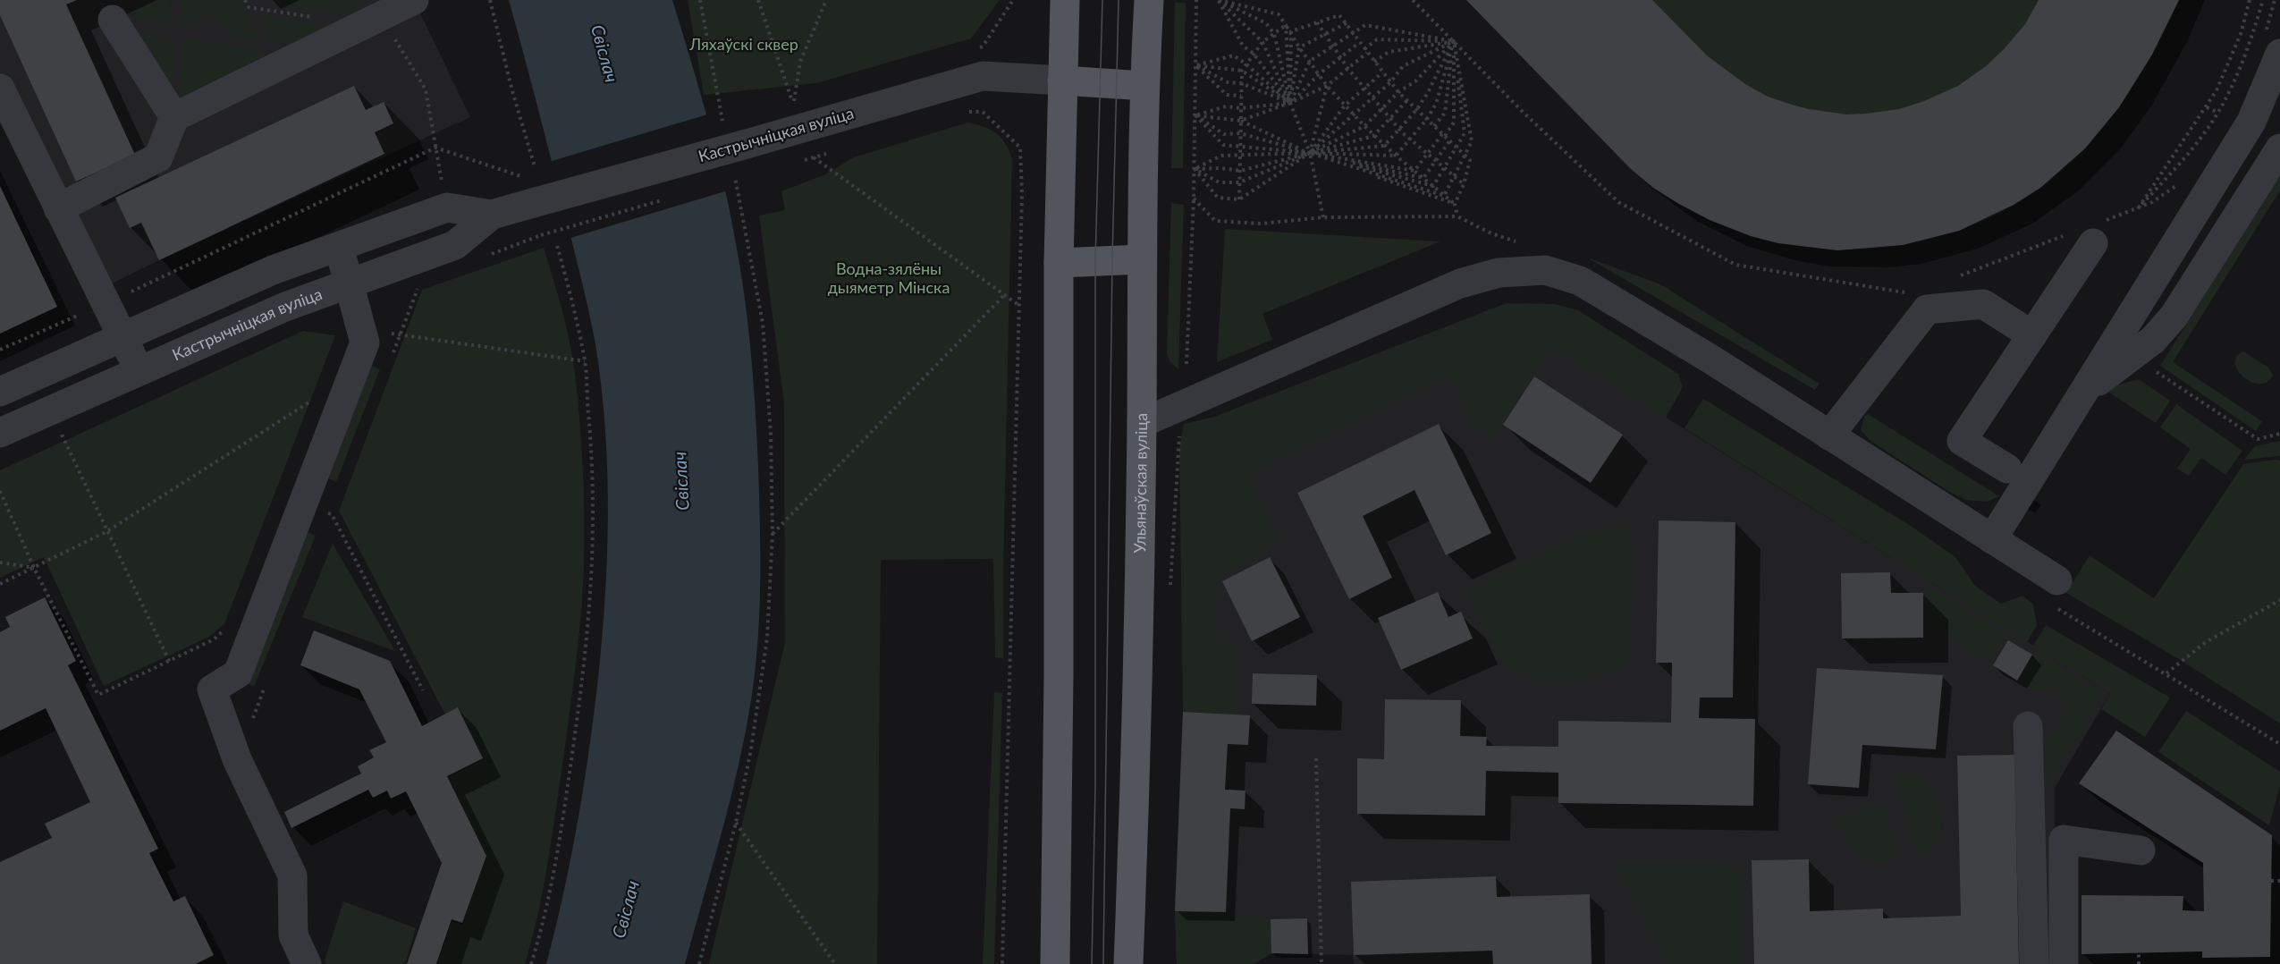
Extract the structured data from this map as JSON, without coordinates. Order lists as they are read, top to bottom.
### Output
{
  "streets": {
    "main road": ["Ульянаўская вуліца"],
    "street": ["Кастрычніцкая вуліца"]
  },
  "water": ["Свіслач"],
  "parks": ["Ляхаўскі сквер", "Водна-зялёны дыяметр Мінска"]
}
